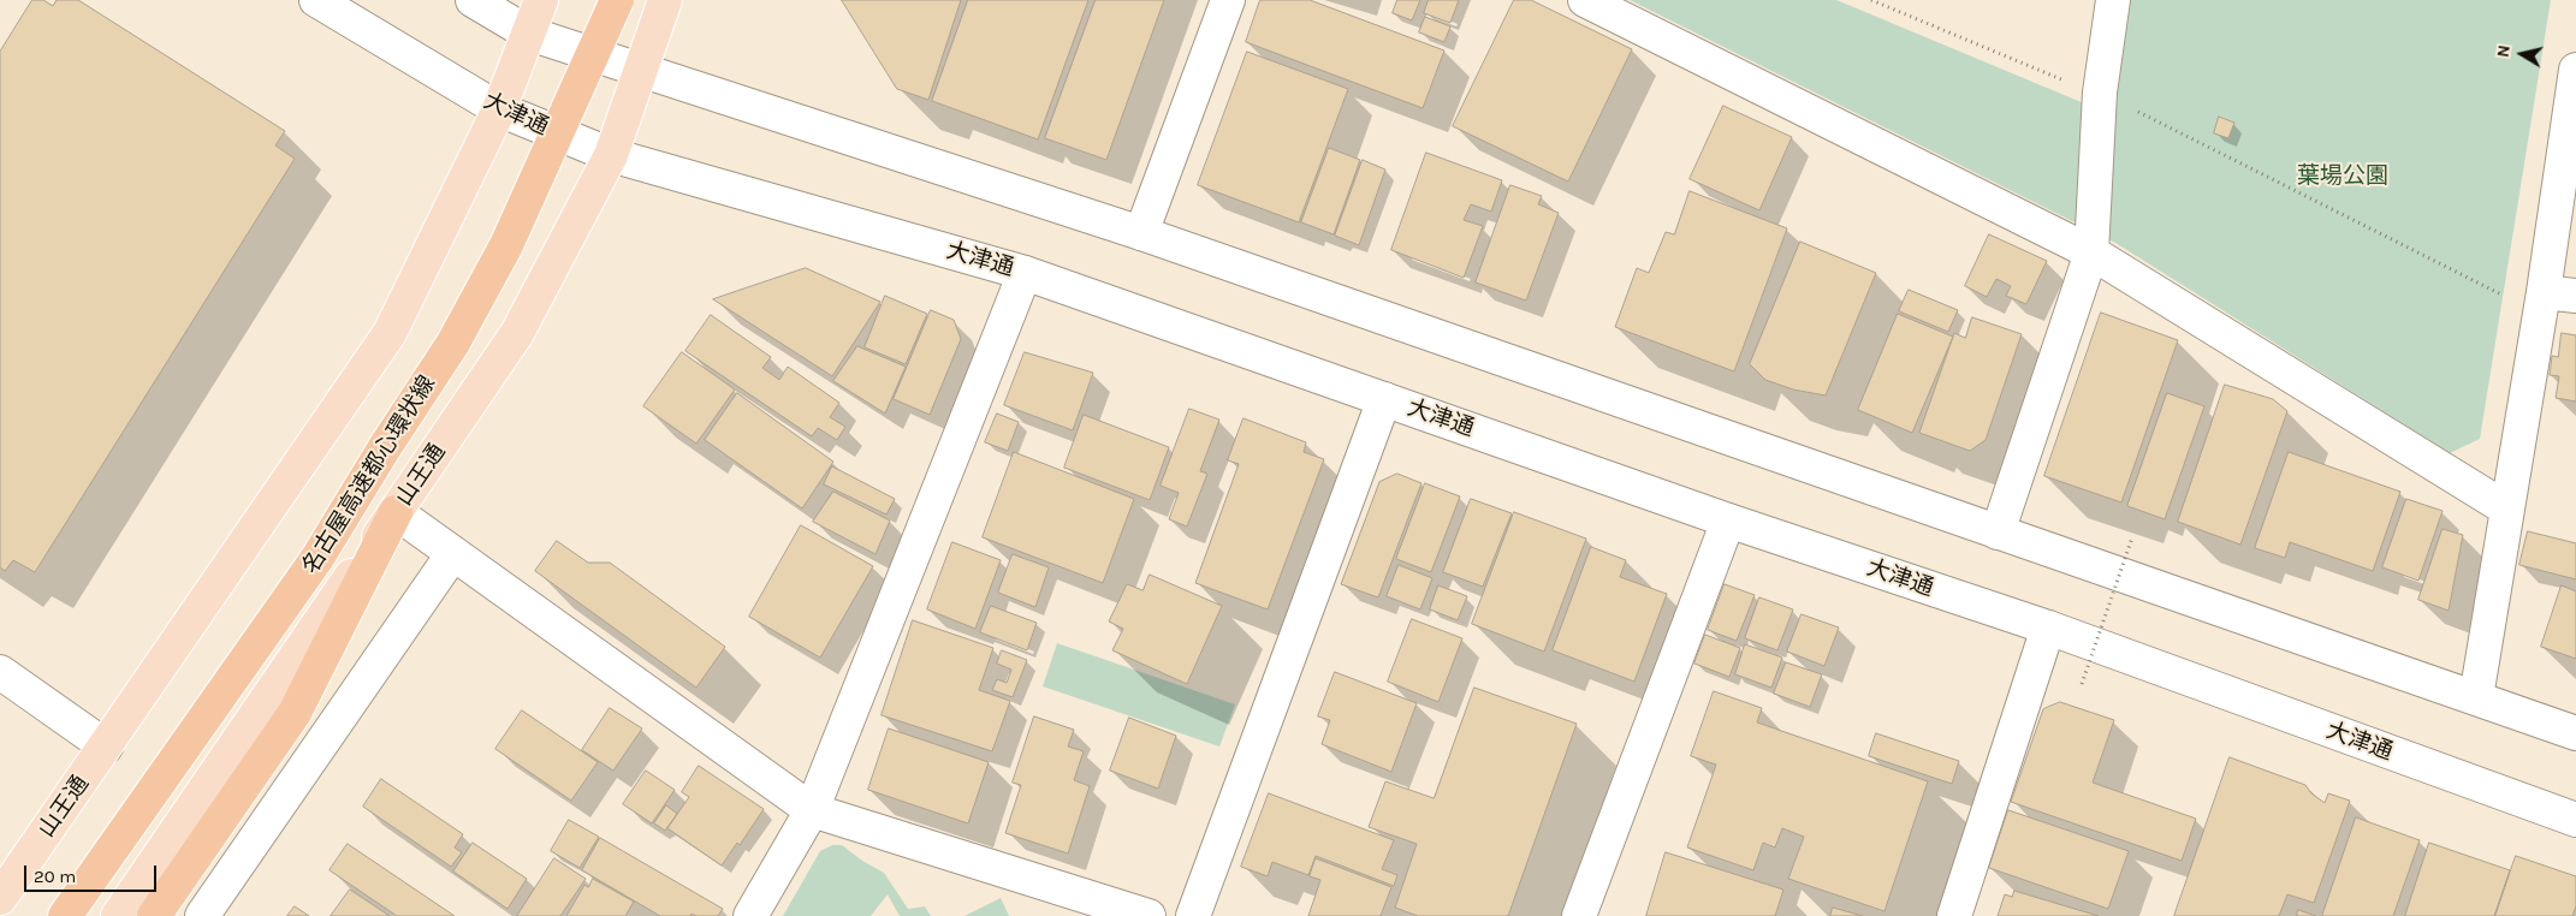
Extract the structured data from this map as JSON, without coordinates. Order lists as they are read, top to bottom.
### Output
{
  "streets": {
    "highway": ["名古屋高速都心環状線"],
    "main road": ["山王通"],
    "street": ["大津通"]
  },
  "crossings": [
    ["大津通", "山王通"]
  ],
  "parks": ["葉場公園"],
  "scale_bar": "20 m",
  "north": "left"
}
